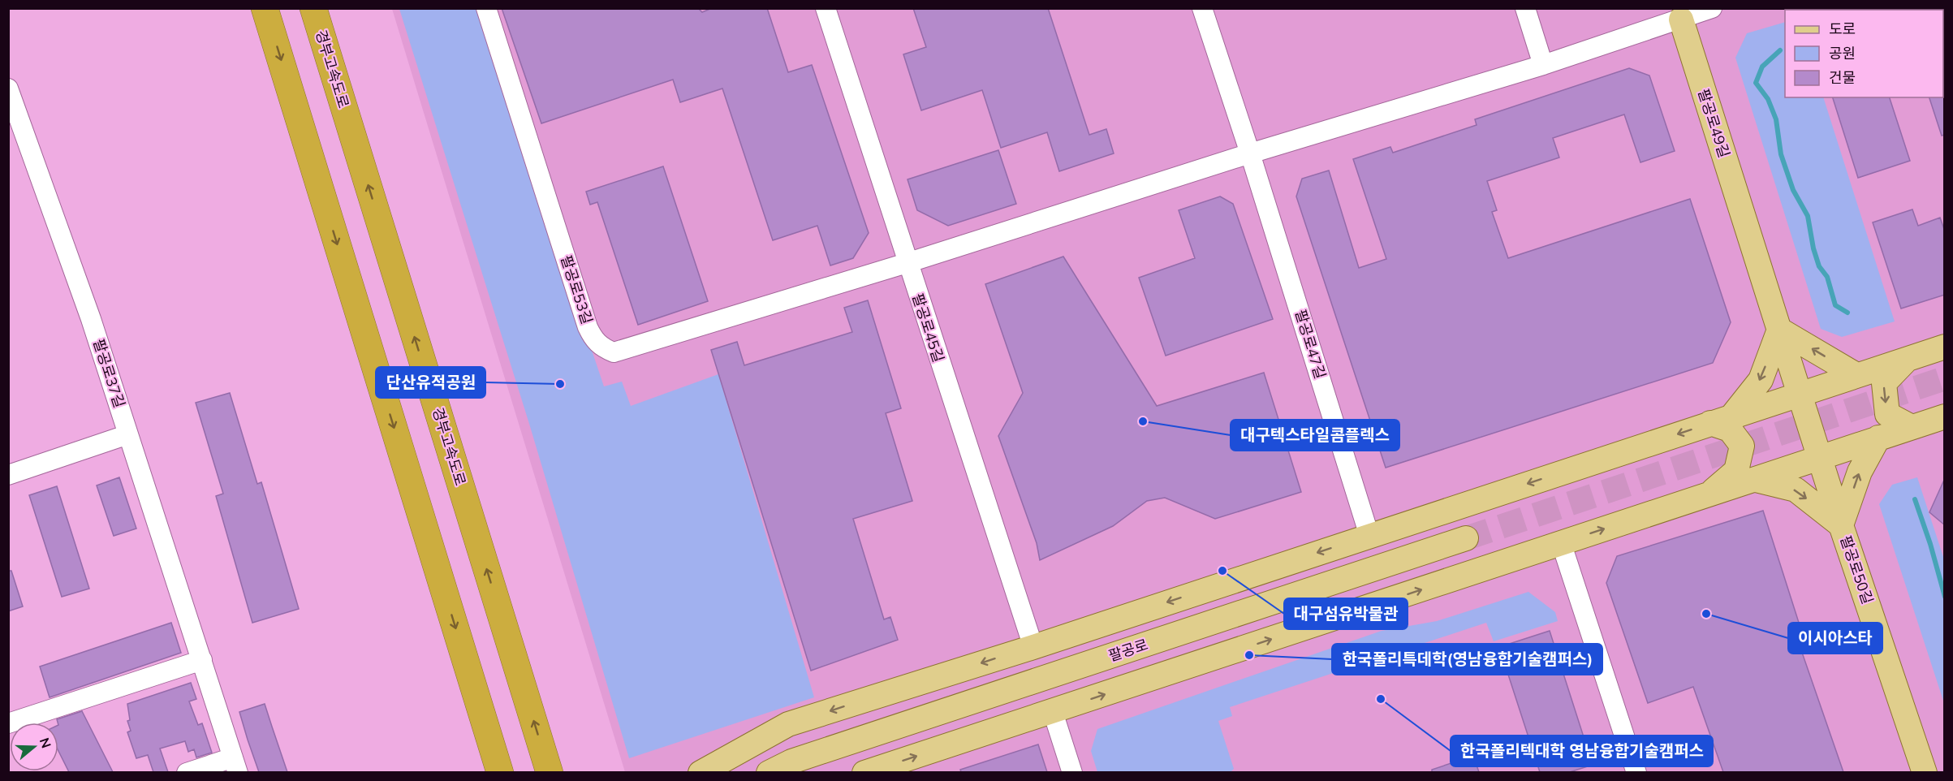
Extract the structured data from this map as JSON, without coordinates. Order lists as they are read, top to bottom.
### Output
{
  "streets": {
    "highway": ["경부고속도로"],
    "main road": ["팔공로49길", "팔공로50길", "팔공로"],
    "street": [
      "팔공로53길",
      "팔공로45길",
      "팔공로47길",
      "팔공로37길"
    ]
  },
  "crossings": [
    ["팔공로49길", "팔공로50길"],
    ["팔공로53길", "팔공로45길"],
    ["팔공로53길", "팔공로47길"]
  ],
  "places": [
    "단산유적공원",
    "대구텍스타일콤플렉스",
    "대구섬유박물관",
    "이시아스타",
    "한국폴리특데학(영남융합기술캠퍼스)",
    "한국폴리텍대학 영남융합기술캠퍼스"
  ],
  "legend": ["도로", "공원", "건물"],
  "north": "right"
}
